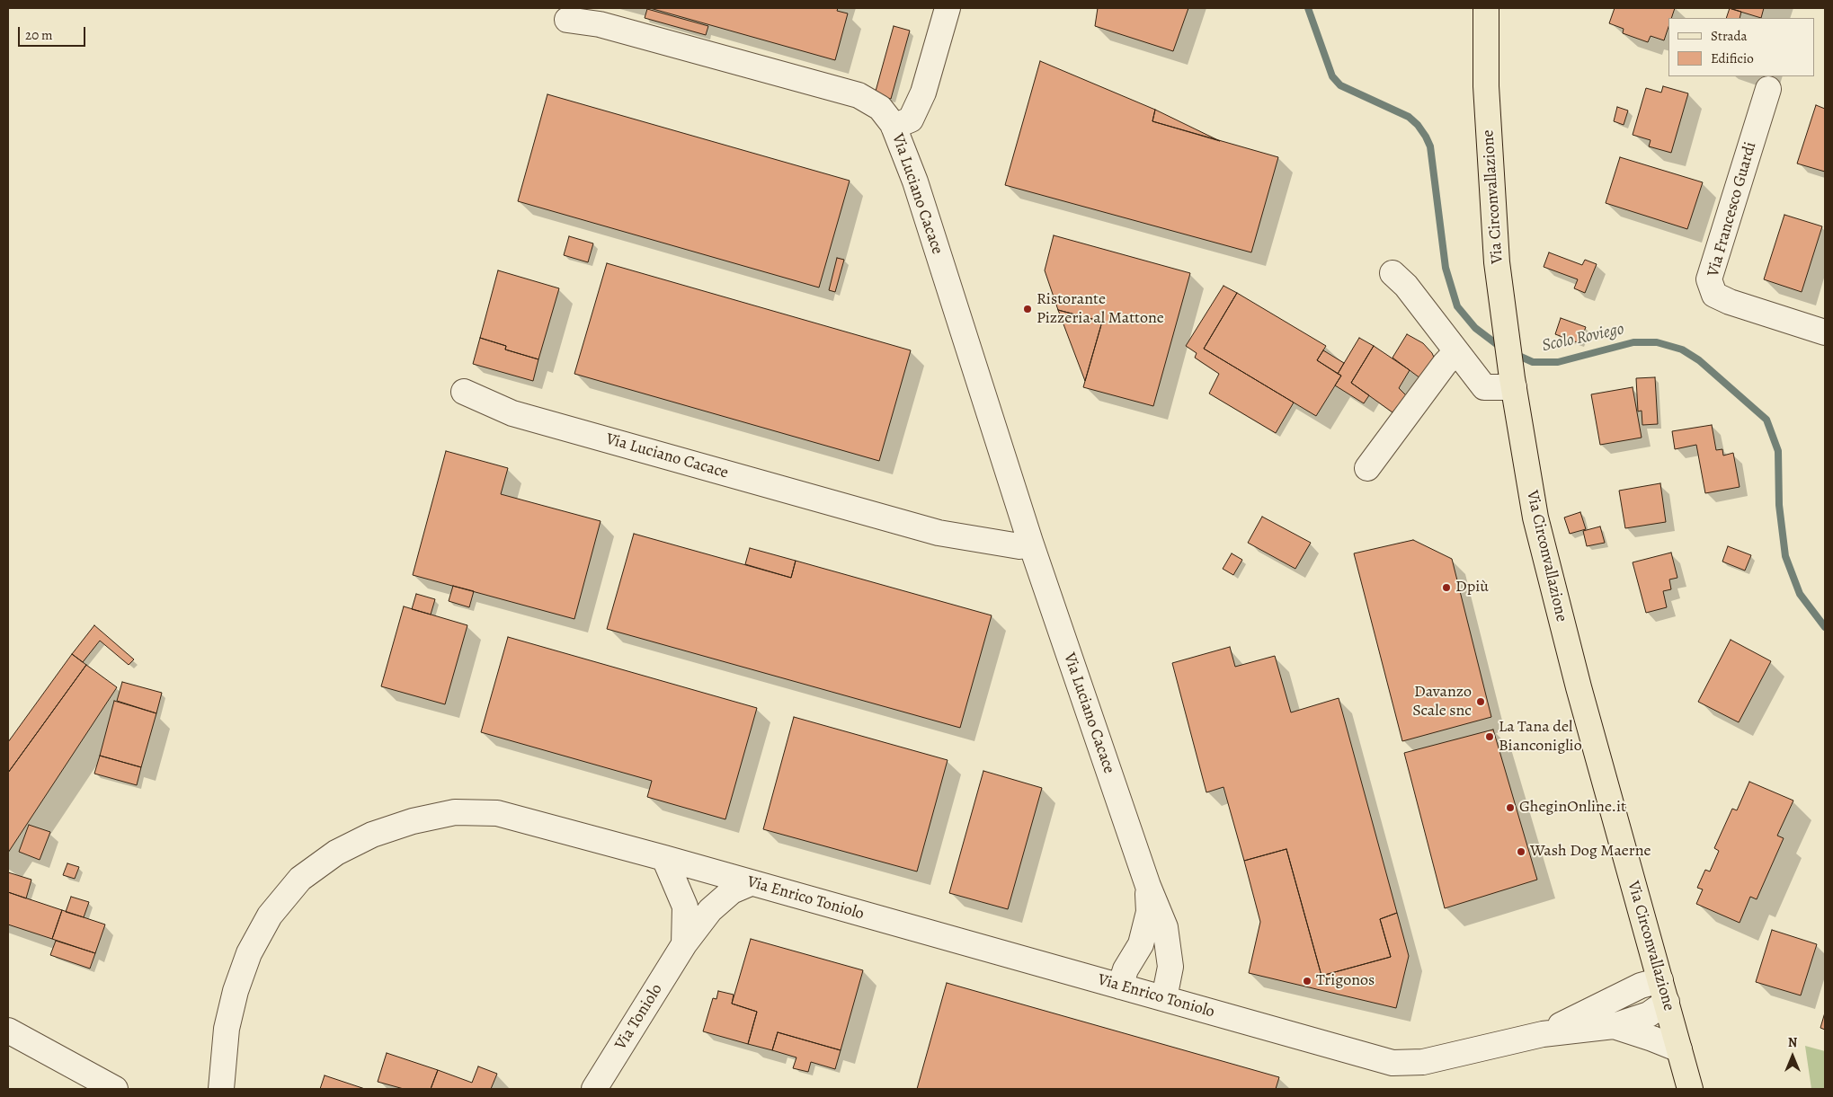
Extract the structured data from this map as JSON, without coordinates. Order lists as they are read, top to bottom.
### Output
{
  "streets": {
    "main road": ["Via Circonvallazione"],
    "street": [
      "Via Luciano Cacace",
      "Via Francesco Guardi",
      "Via Enrico Toniolo",
      "Via Toniolo"
    ]
  },
  "crossings": [
    ["Via Luciano Cacace", "Via Enrico Toniolo"],
    ["Via Circonvallazione", "Via Enrico Toniolo"],
    ["Via Enrico Toniolo", "Via Toniolo"]
  ],
  "water": ["Scolo Roviego"],
  "places": [
    "Ristorante Pizzeria al Mattone",
    "Dpiù",
    "Davanzo Scale snc",
    "La Tana del Bianconiglio",
    "GheginOnline.it",
    "Wash Dog Maerne",
    "Trigonos"
  ],
  "legend": ["Strada", "Edificio"],
  "scale_bar": "20 m",
  "north": "top"
}
